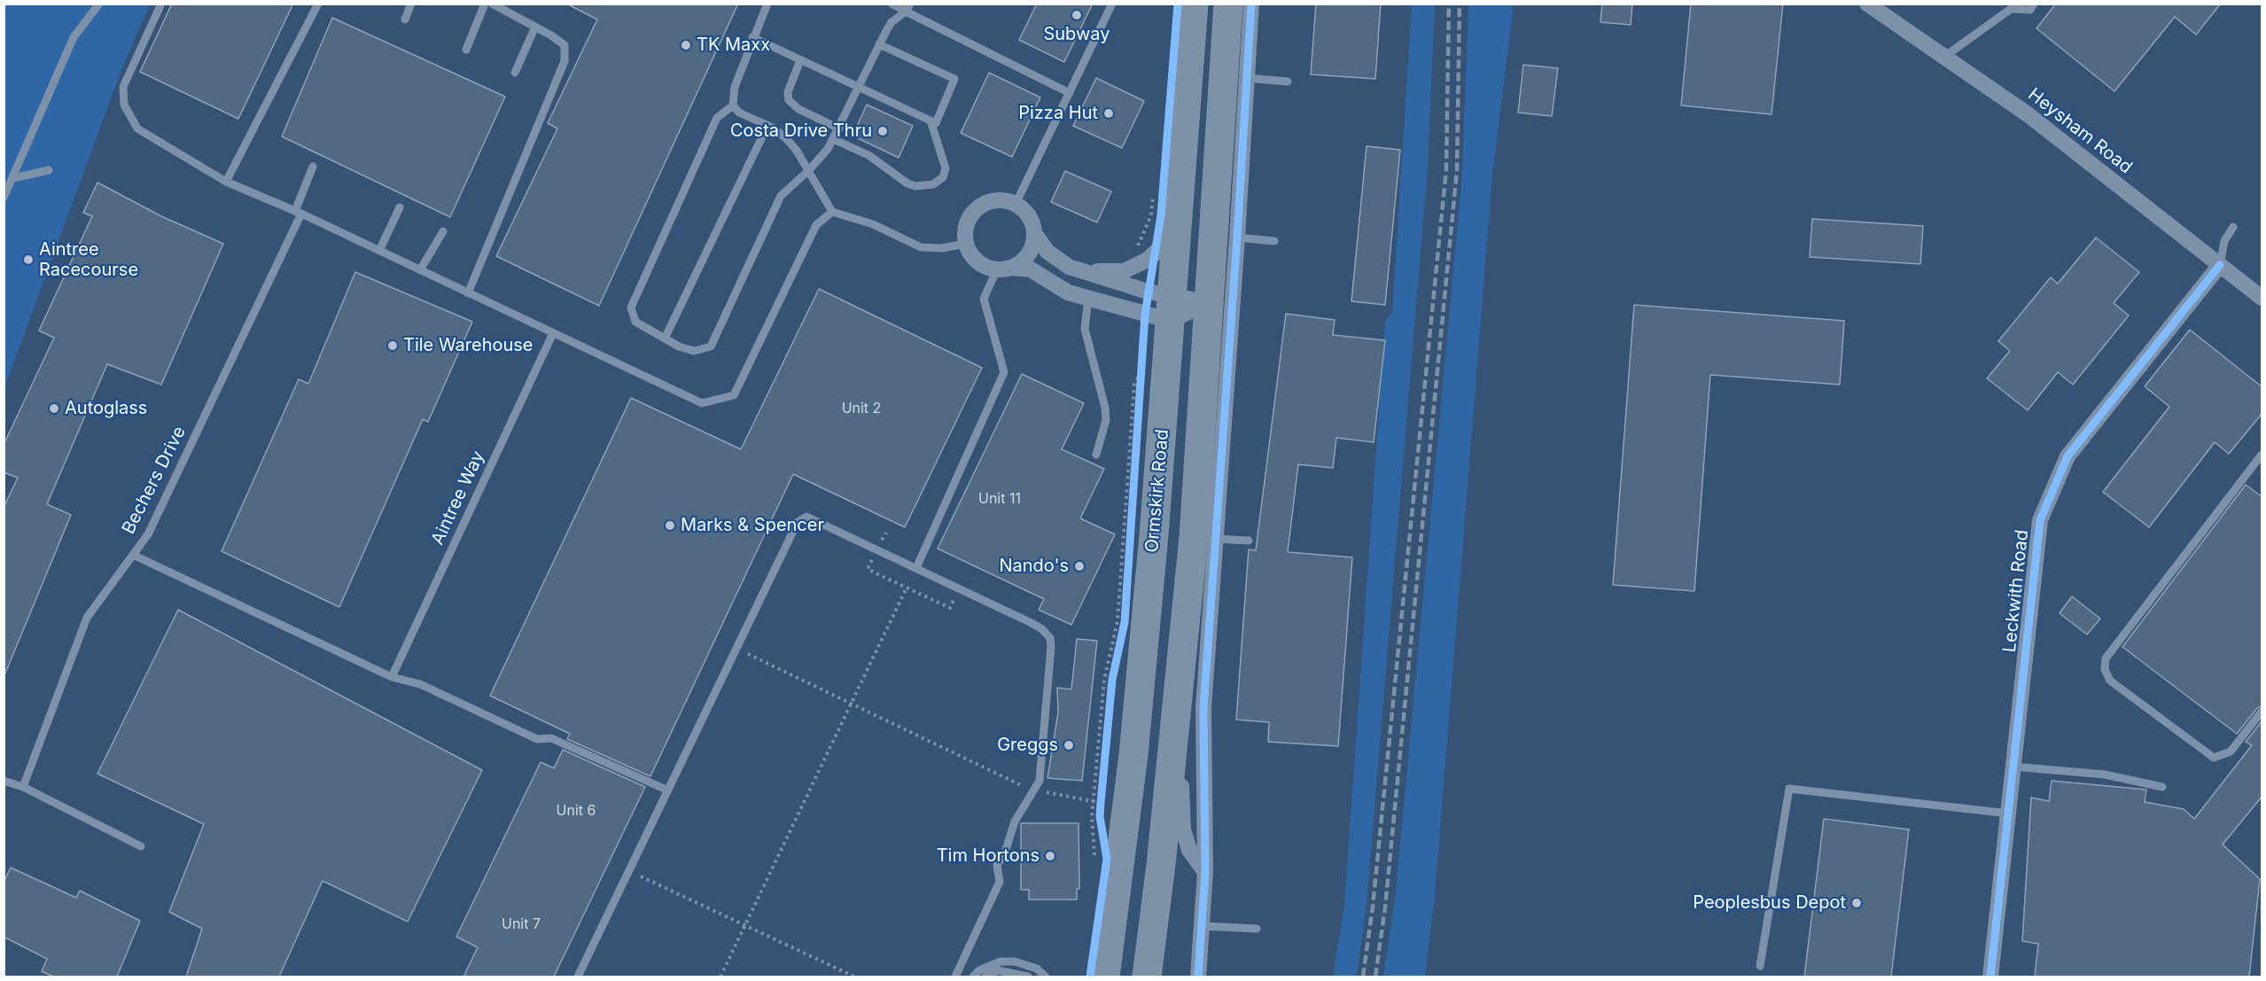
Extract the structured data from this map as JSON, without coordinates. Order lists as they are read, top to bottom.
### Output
{
  "streets": {
    "highway": ["Ormskirk Road"],
    "street": ["Heysham Road", "Leckwith Road"],
    "lane": ["Bechers Drive", "Aintree Way"]
  },
  "crossings": [
    ["Heysham Road", "Leckwith Road"]
  ],
  "places": [
    "Subway",
    "TK Maxx",
    "Pizza Hut",
    "Costa Drive Thru",
    "Aintree Racecourse",
    "Tile Warehouse",
    "Autoglass",
    "Marks & Spencer",
    "Nando's",
    "Greggs",
    "Tim Hortons",
    "Peoplesbus Depot"
  ],
  "house_numbers": [
    "Unit 2",
    "Unit 11",
    "Unit 6",
    "Unit 7"
  ]
}
